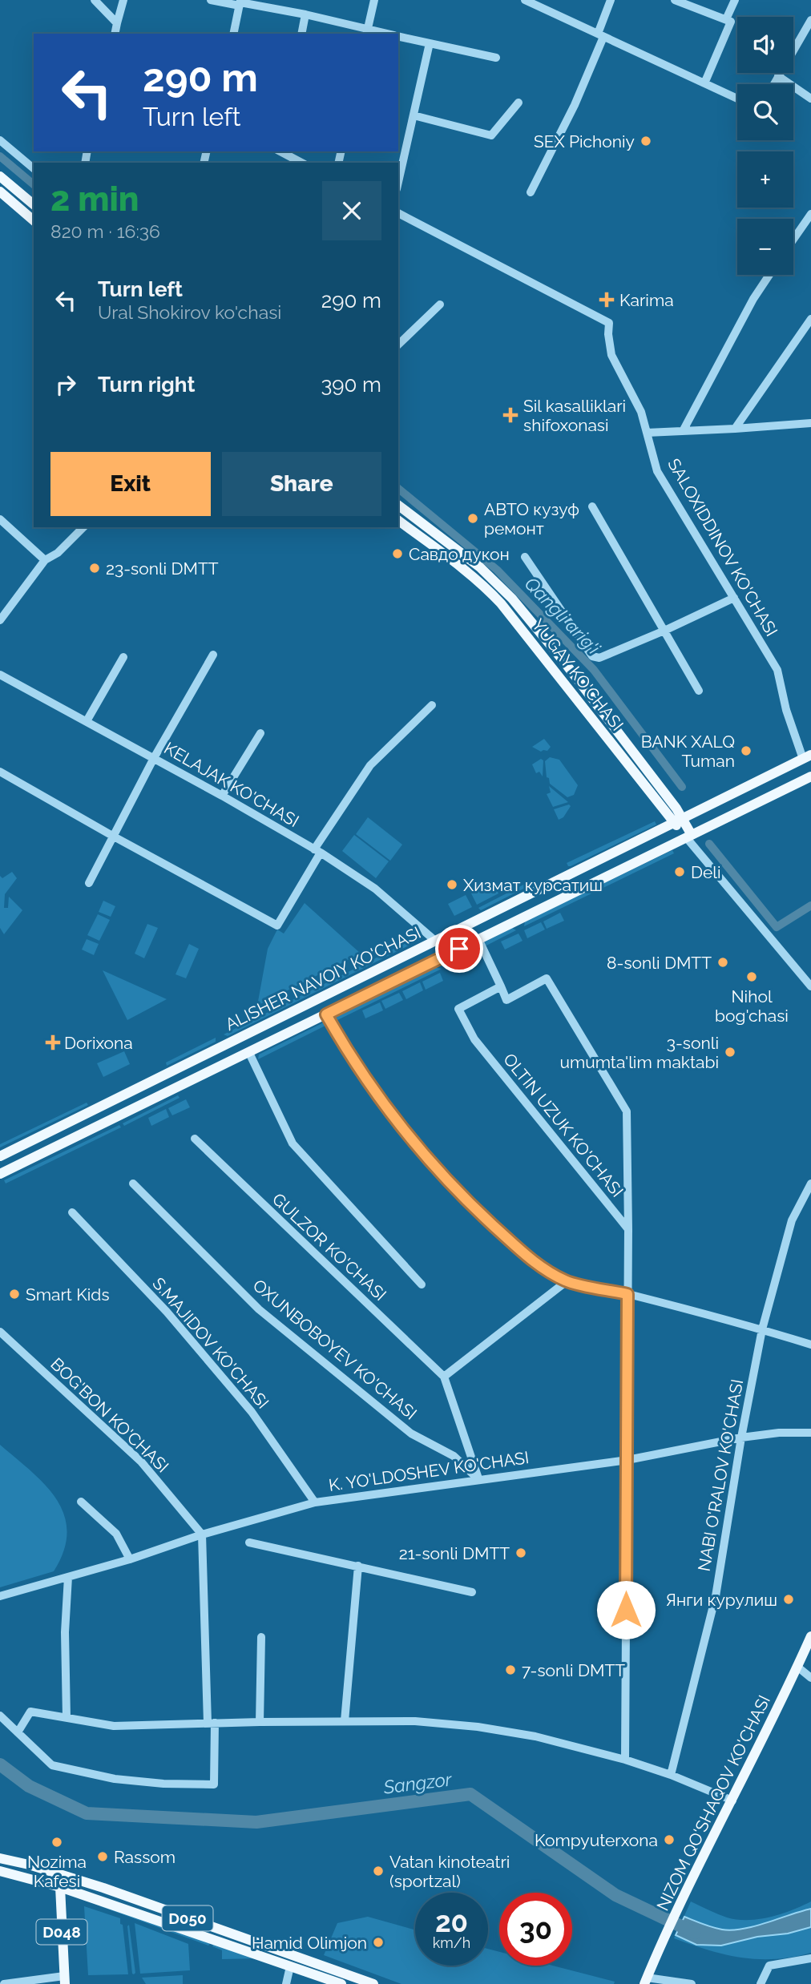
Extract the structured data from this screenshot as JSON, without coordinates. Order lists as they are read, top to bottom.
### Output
{
  "streets": {
    "main road": [
      "YUGAY KO'CHASI",
      "ALISHER NAVOIY KO'CHASI",
      "NIZOM QO'SHAQOV KO'CHASI",
      "D050",
      "D048"
    ],
    "street": [
      "SALOXIDDINOV KO'CHASI",
      "KELAJAK KO'CHASI",
      "OLTIN UZUK KO'CHASI",
      "GULZOR KO'CHASI",
      "S.MAJIDOV KO'CHASI",
      "OXUNBOBOYEV KO'CHASI",
      "BOG'BON KO'CHASI",
      "K. YO'LDOSHEV KO'CHASI",
      "NABI O'RALOV KO'CHASI"
    ]
  },
  "crossings": [
    ["SALOXIDDINOV KO'CHASI", "ALISHER NAVOIY KO'CHASI"],
    ["YUGAY KO'CHASI", "ALISHER NAVOIY KO'CHASI"],
    ["KELAJAK KO'CHASI", "ALISHER NAVOIY KO'CHASI"],
    ["GULZOR KO'CHASI", "OXUNBOBOYEV KO'CHASI"],
    ["GULZOR KO'CHASI", "K. YO'LDOSHEV KO'CHASI"],
    ["S.MAJIDOV KO'CHASI", "K. YO'LDOSHEV KO'CHASI"],
    ["OXUNBOBOYEV KO'CHASI", "K. YO'LDOSHEV KO'CHASI"],
    ["BOG'BON KO'CHASI", "K. YO'LDOSHEV KO'CHASI"],
    ["K. YO'LDOSHEV KO'CHASI", "NABI O'RALOV KO'CHASI"],
    ["D050", "D048"]
  ],
  "water": ["Qangli arig'i", "Sangzor"],
  "places": {
    "other": [
      "SEX Pichoniy",
      "АВТО кузуф ремонт",
      "Cавдо дукон",
      "23-sonli DMTT",
      "BANK XALQ Tuman",
      "Deli",
      "Хизмат курсатиш",
      "8-sonli DMTT",
      "Nihol bog'chasi",
      "3-sonli umumta'lim maktabi",
      "Smart Kids",
      "21-sonli DMTT",
      "Янги курулиш",
      "7-sonli DMTT",
      "Kompyuterxona",
      "Nozima Kafesi",
      "Rassom",
      "Vatan kinoteatri (sportzal)",
      "Hamid Olimjon"
    ],
    "health": ["Karima", "Sil kasalliklari shifoxonasi", "Dorixona"]
  },
  "page": {
    "map_buttons": ["+", "−"],
    "turn": ["290 m", "Turn left"],
    "heading": ["2 min", "820 m · 16:36"],
    "list": [
      {
        "name": "Turn left",
        "note": "Ural Shokirov ko'chasi",
        "value": "290 m"
      },
      {
        "name": "Turn right",
        "value": "390 m"
      }
    ],
    "buttons": ["Exit", "Share"],
    "speed": "20 km/h",
    "limit": "30"
  }
}
